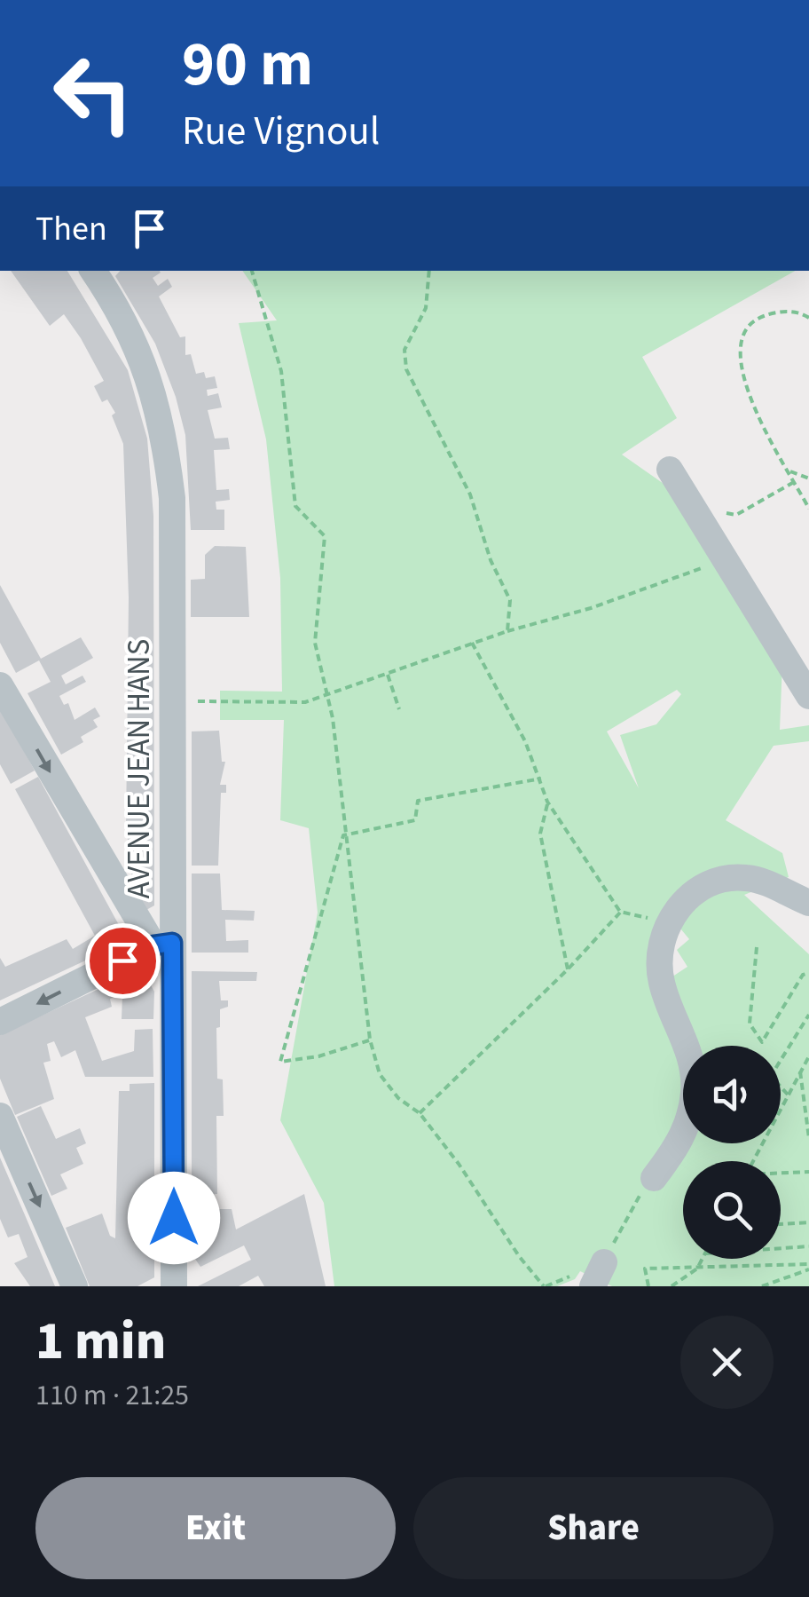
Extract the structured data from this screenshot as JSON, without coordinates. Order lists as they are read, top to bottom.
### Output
{
  "streets": {
    "street": ["AVENUE JEAN HANS"]
  },
  "page": {
    "turn": ["90 m", "Rue Vignoul"],
    "then": "Then",
    "heading": ["1 min", "110 m · 21:25"],
    "buttons": ["Exit", "Share"]
  }
}
